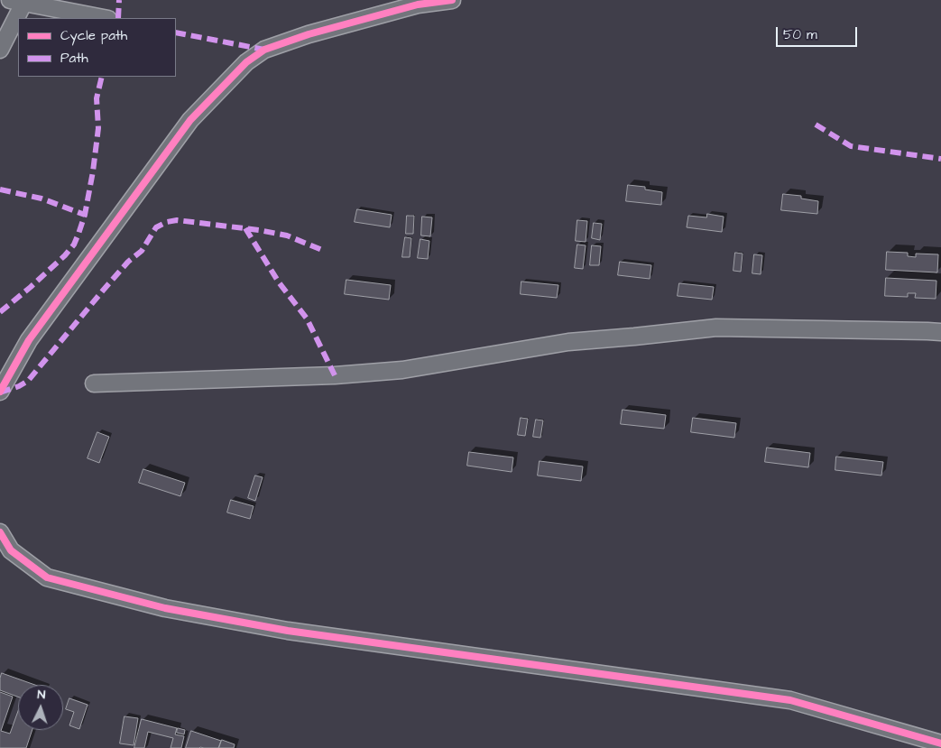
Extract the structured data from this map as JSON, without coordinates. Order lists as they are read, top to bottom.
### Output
{
  "legend": ["Cycle path", "Path"],
  "scale_bar": "50 m",
  "north": "top"
}
